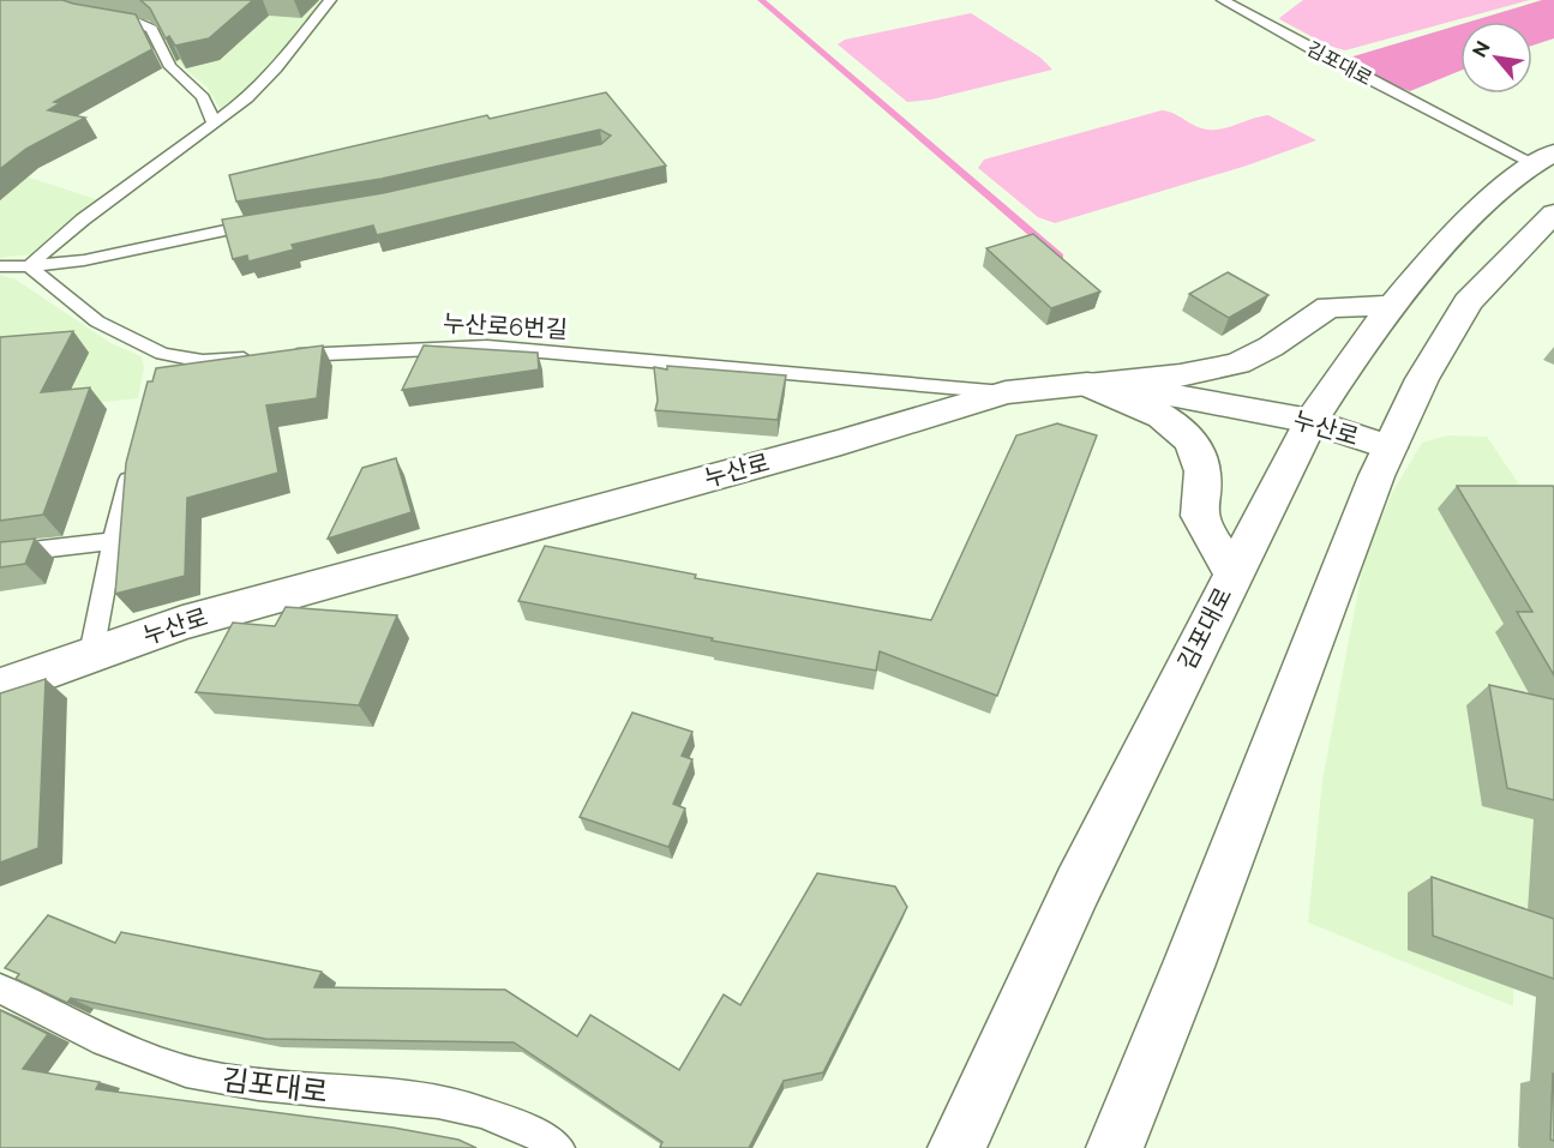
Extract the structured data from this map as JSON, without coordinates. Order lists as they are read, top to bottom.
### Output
{
  "streets": {
    "main road": ["김포대로", "누산로"],
    "lane": ["누산로6번길"]
  },
  "crossings": [
    ["김포대로", "누산로"],
    ["누산로6번길", "누산로"]
  ],
  "north": "top left"
}
